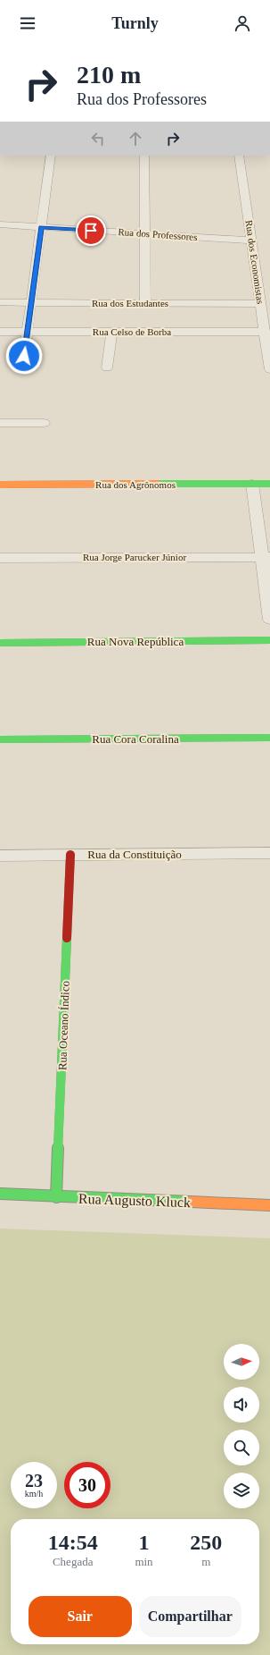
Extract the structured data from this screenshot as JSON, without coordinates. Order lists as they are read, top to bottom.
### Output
{
  "streets": {
    "street": [
      "Rua dos Professores",
      "Rua dos Economistas",
      "Rua dos Estudantes",
      "Rua Celso de Borba",
      "Rua dos Agrônomos",
      "Rua Jorge Parucker Júnior",
      "Rua Nova República",
      "Rua Cora Coralina",
      "Rua da Constituição",
      "Rua Oceano Índico",
      "Rua Augusto Kluck"
    ]
  },
  "crossings": [
    ["Rua dos Professores", "Rua dos Economistas"],
    ["Rua dos Economistas", "Rua dos Estudantes"],
    ["Rua dos Economistas", "Rua Celso de Borba"],
    ["Rua da Constituição", "Rua Oceano Índico"],
    ["Rua Oceano Índico", "Rua Augusto Kluck"]
  ],
  "north": "right",
  "page": {
    "header": "Turnly",
    "turn": ["210 m", "Rua dos Professores"],
    "speed": "23 km/h",
    "limit": "30",
    "eta": [
      "14:54",
      "Chegada",
      "1",
      "min",
      "250",
      "m"
    ],
    "buttons": ["Sair", "Compartilhar"]
  }
}
